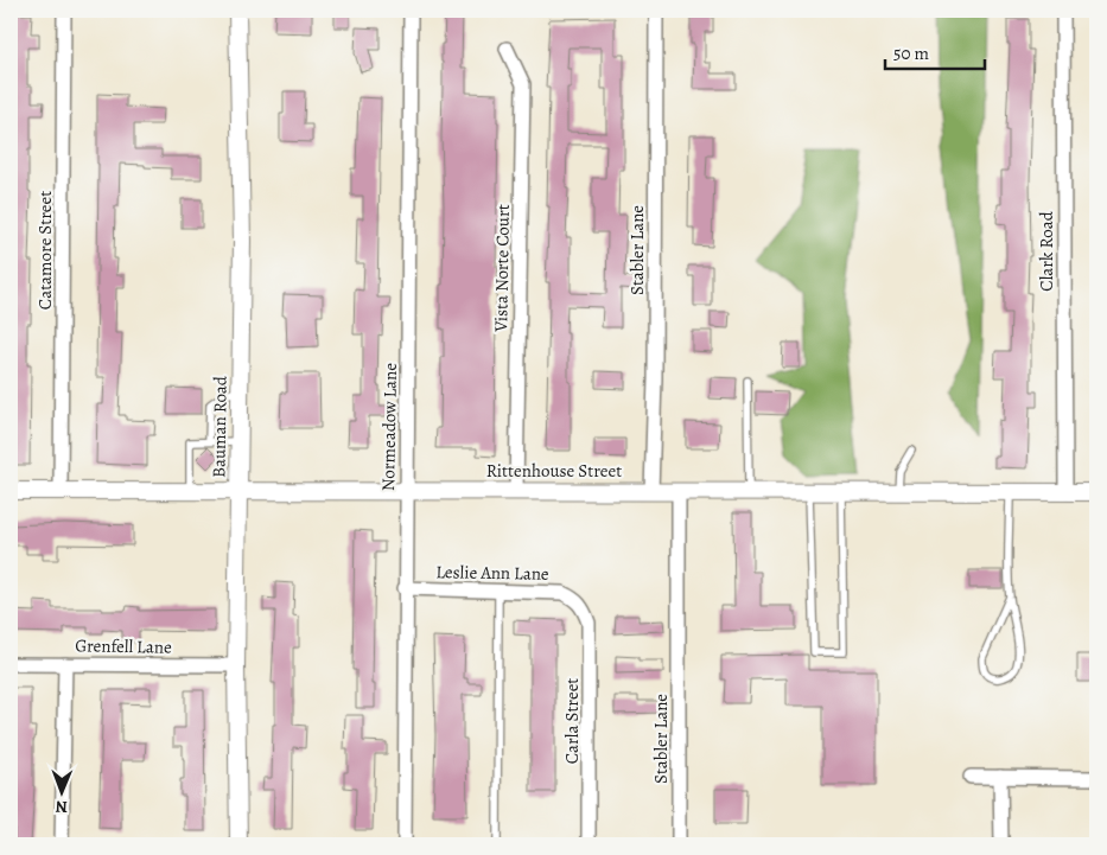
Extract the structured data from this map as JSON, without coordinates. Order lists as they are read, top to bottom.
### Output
{
  "streets": {
    "street": [
      "Catamore Street",
      "Stabler Lane",
      "Clark Road",
      "Vista Norte Court",
      "Bauman Road",
      "Normeadow Lane",
      "Rittenhouse Street",
      "Leslie Ann Lane",
      "Grenfell Lane",
      "Carla Street"
    ]
  },
  "crossings": [
    ["Catamore Street", "Rittenhouse Street"],
    ["Stabler Lane", "Rittenhouse Street"],
    ["Clark Road", "Rittenhouse Street"],
    ["Vista Norte Court", "Rittenhouse Street"],
    ["Bauman Road", "Rittenhouse Street"],
    ["Bauman Road", "Grenfell Lane"],
    ["Normeadow Lane", "Rittenhouse Street"],
    ["Normeadow Lane", "Leslie Ann Lane"],
    ["Leslie Ann Lane", "Carla Street"]
  ],
  "scale_bar": "50 m",
  "north": "bottom"
}
